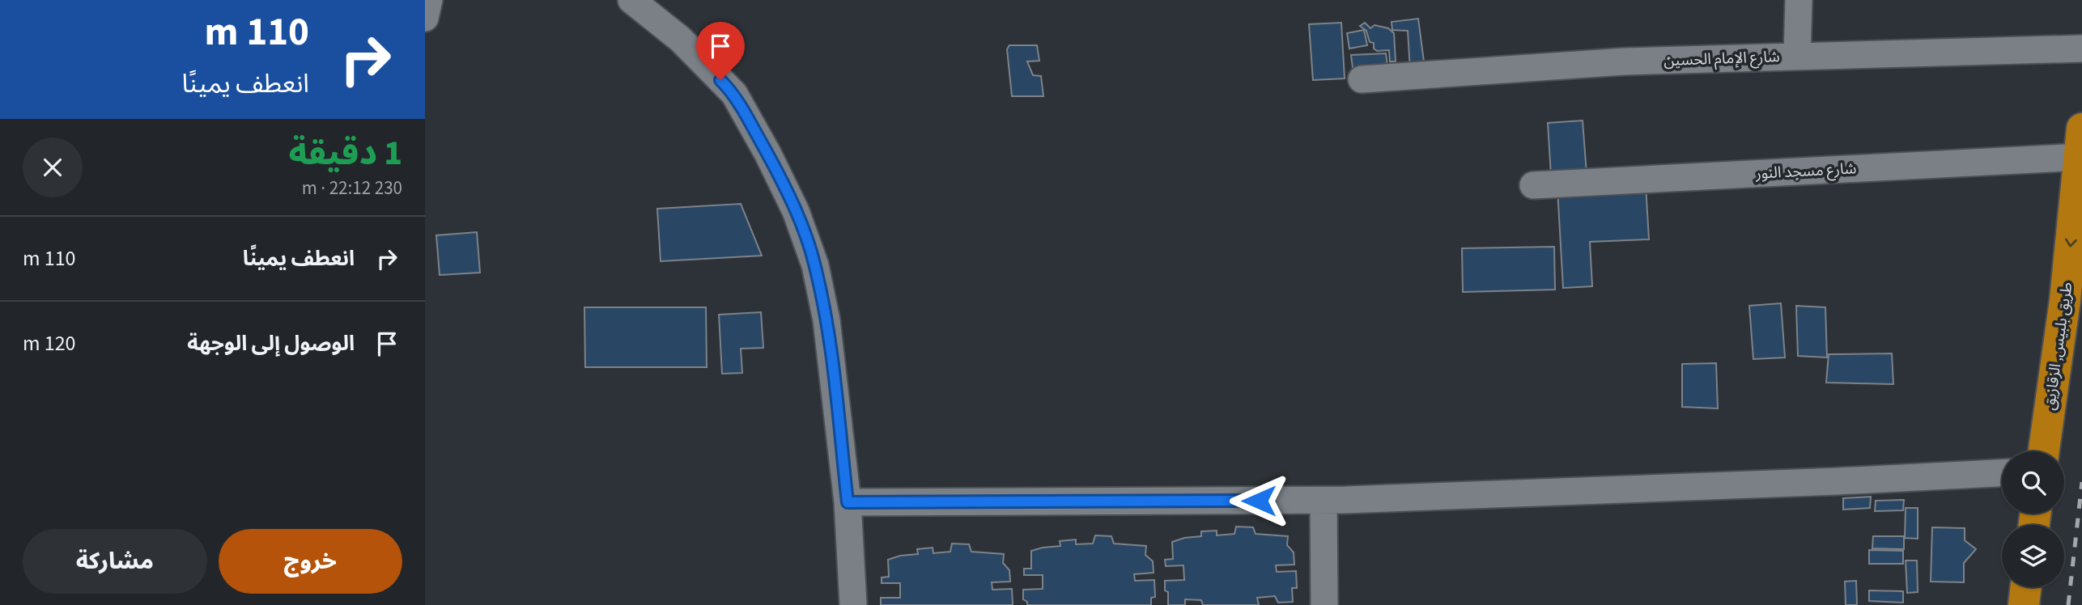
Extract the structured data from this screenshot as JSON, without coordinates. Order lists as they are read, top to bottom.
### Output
{
  "streets": {
    "highway": ["طريق بلبيس, الزقازيق"],
    "street": ["شارع الإمام الحسين", "شارع مسجد النور"]
  },
  "crossings": [
    ["شارع مسجد النور", "طريق بلبيس, الزقازيق"]
  ],
  "one_way": ["طريق بلبيس, الزقازيق"],
  "page": {
    "turn": ["110 m", "انعطف يمينًا"],
    "heading": ["1 دقيقة", "230 m · 22:12"],
    "list": [
      {
        "name": "انعطف يمينًا",
        "value": "110 m"
      },
      {
        "name": "الوصول إلى الوجهة",
        "value": "120 m"
      }
    ],
    "buttons": ["خروج", "مشاركة"]
  }
}
